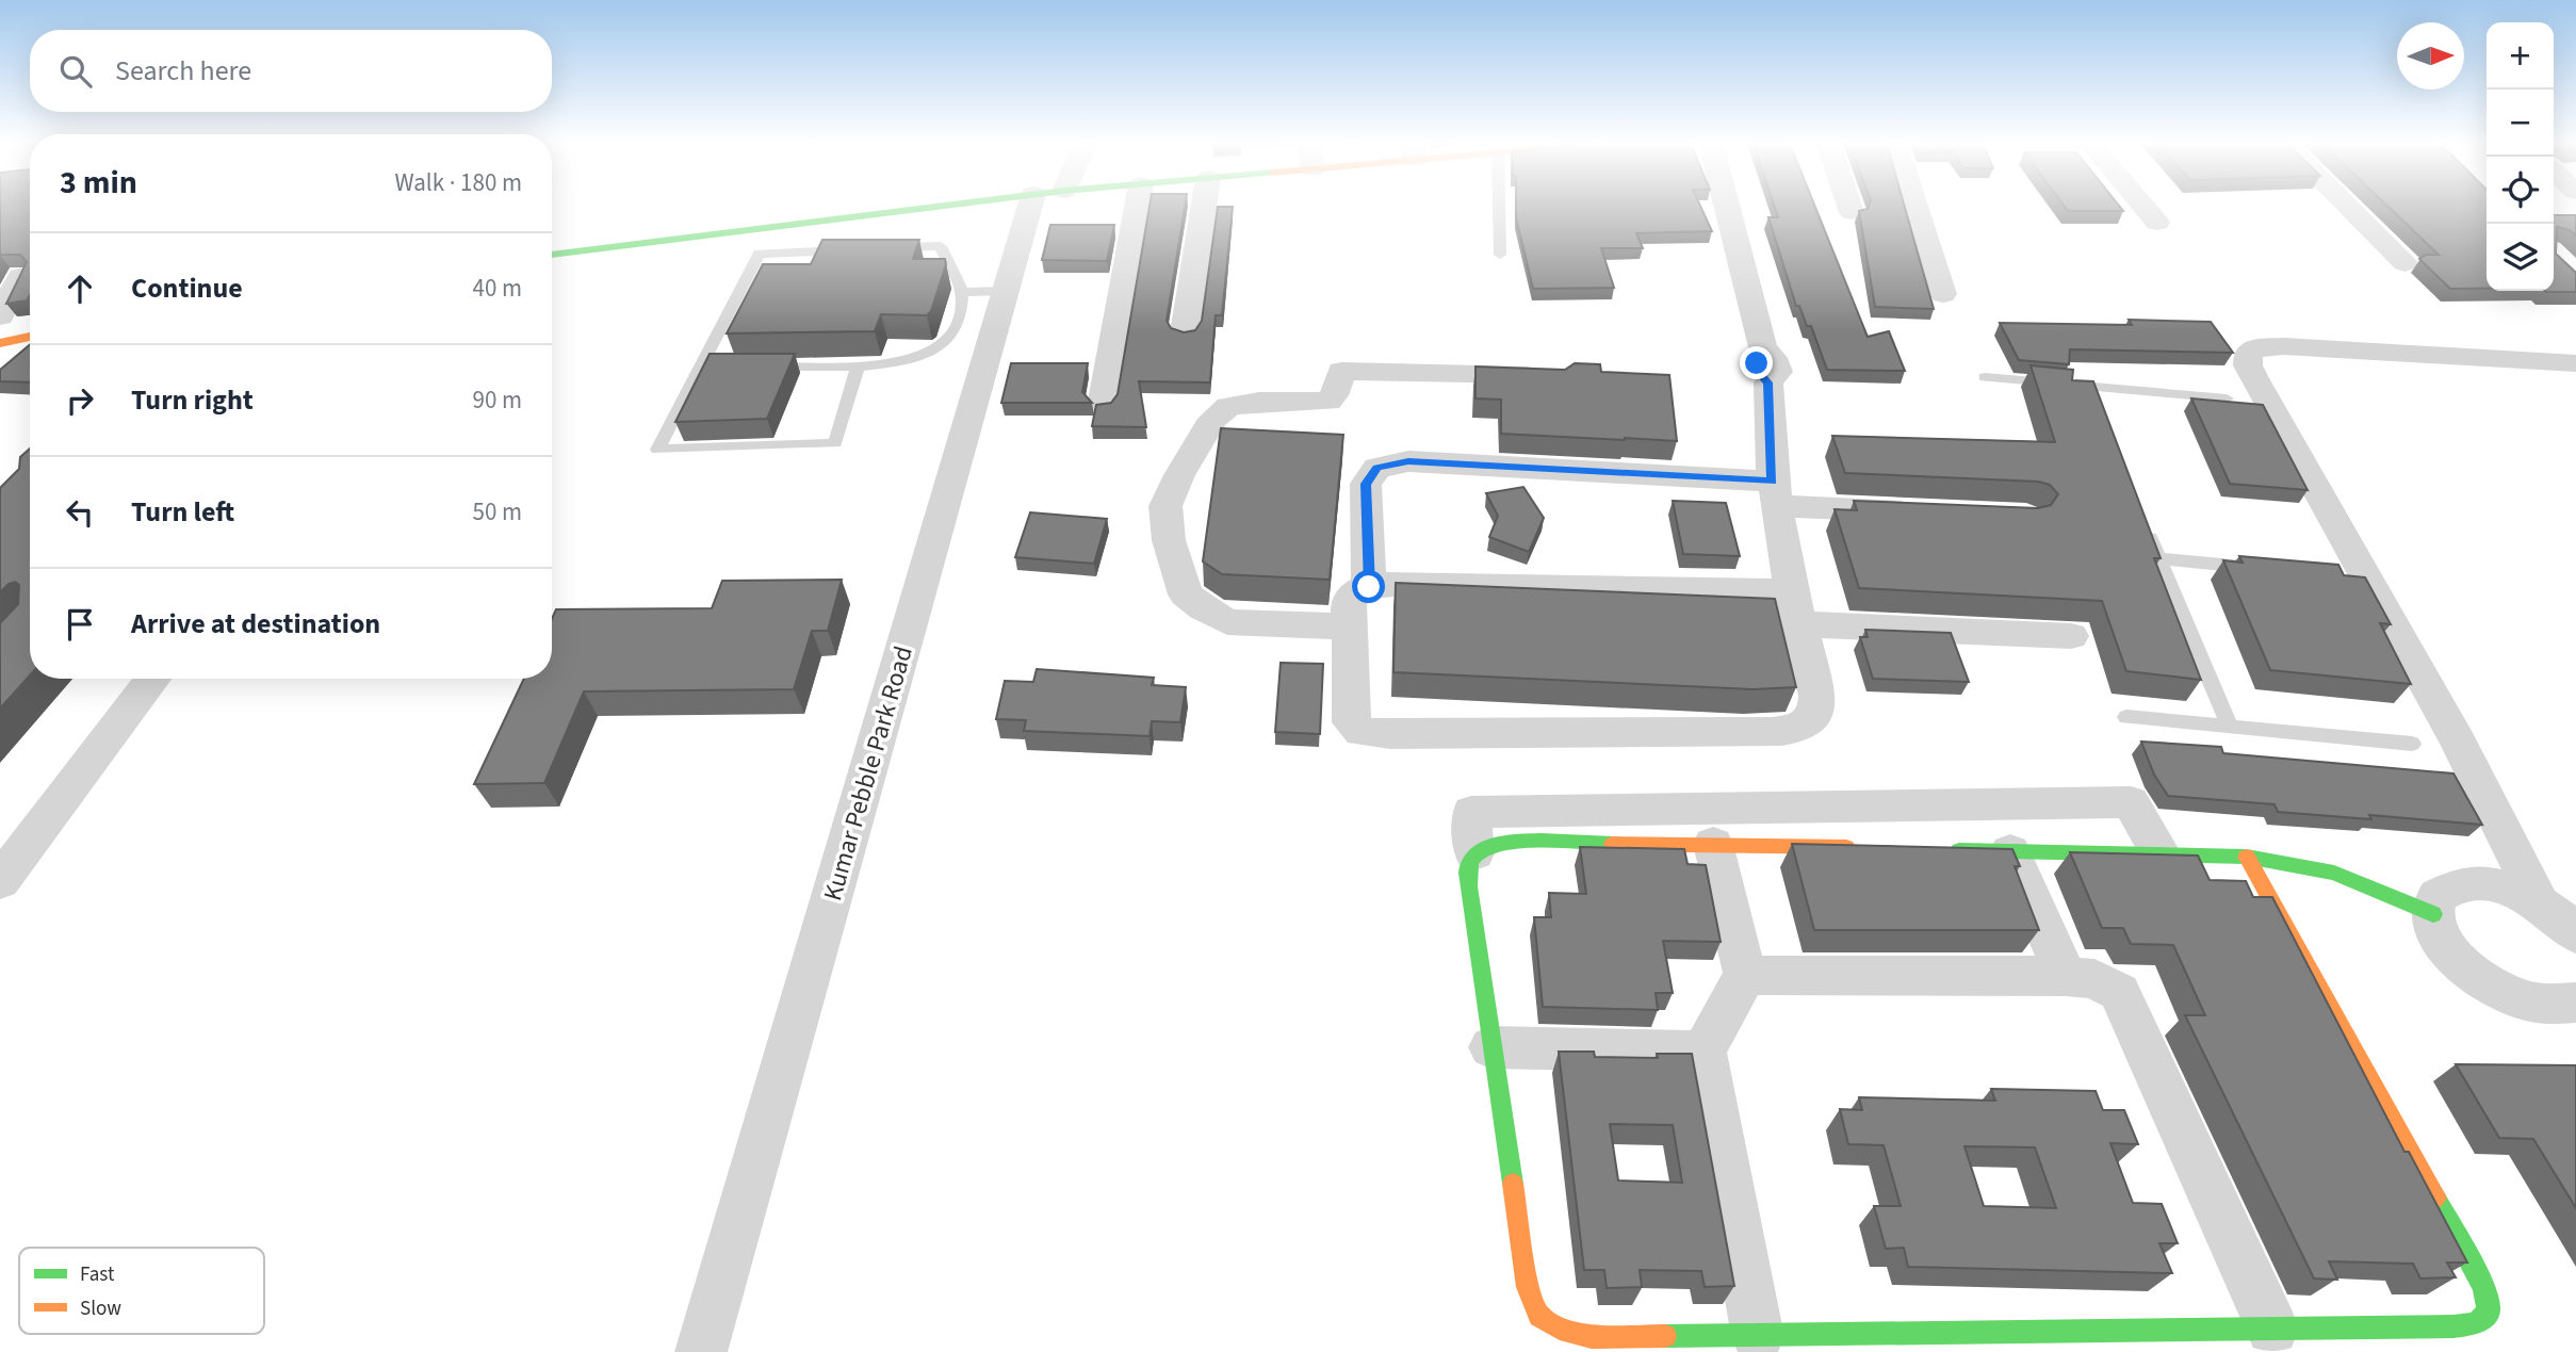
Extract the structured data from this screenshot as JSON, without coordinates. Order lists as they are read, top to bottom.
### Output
{
  "streets": {
    "street": ["Kumar Pebble Park Road"]
  },
  "legend": ["Fast", "Slow"],
  "north": "right",
  "page": {
    "map_buttons": ["+", "−"],
    "search": "Search here",
    "heading": ["3 min", "Walk · 180 m"],
    "list": [
      ["Continue", "40 m"],
      ["Turn right", "90 m"],
      ["Turn left", "50 m"],
      "Arrive at destination"
    ]
  }
}
